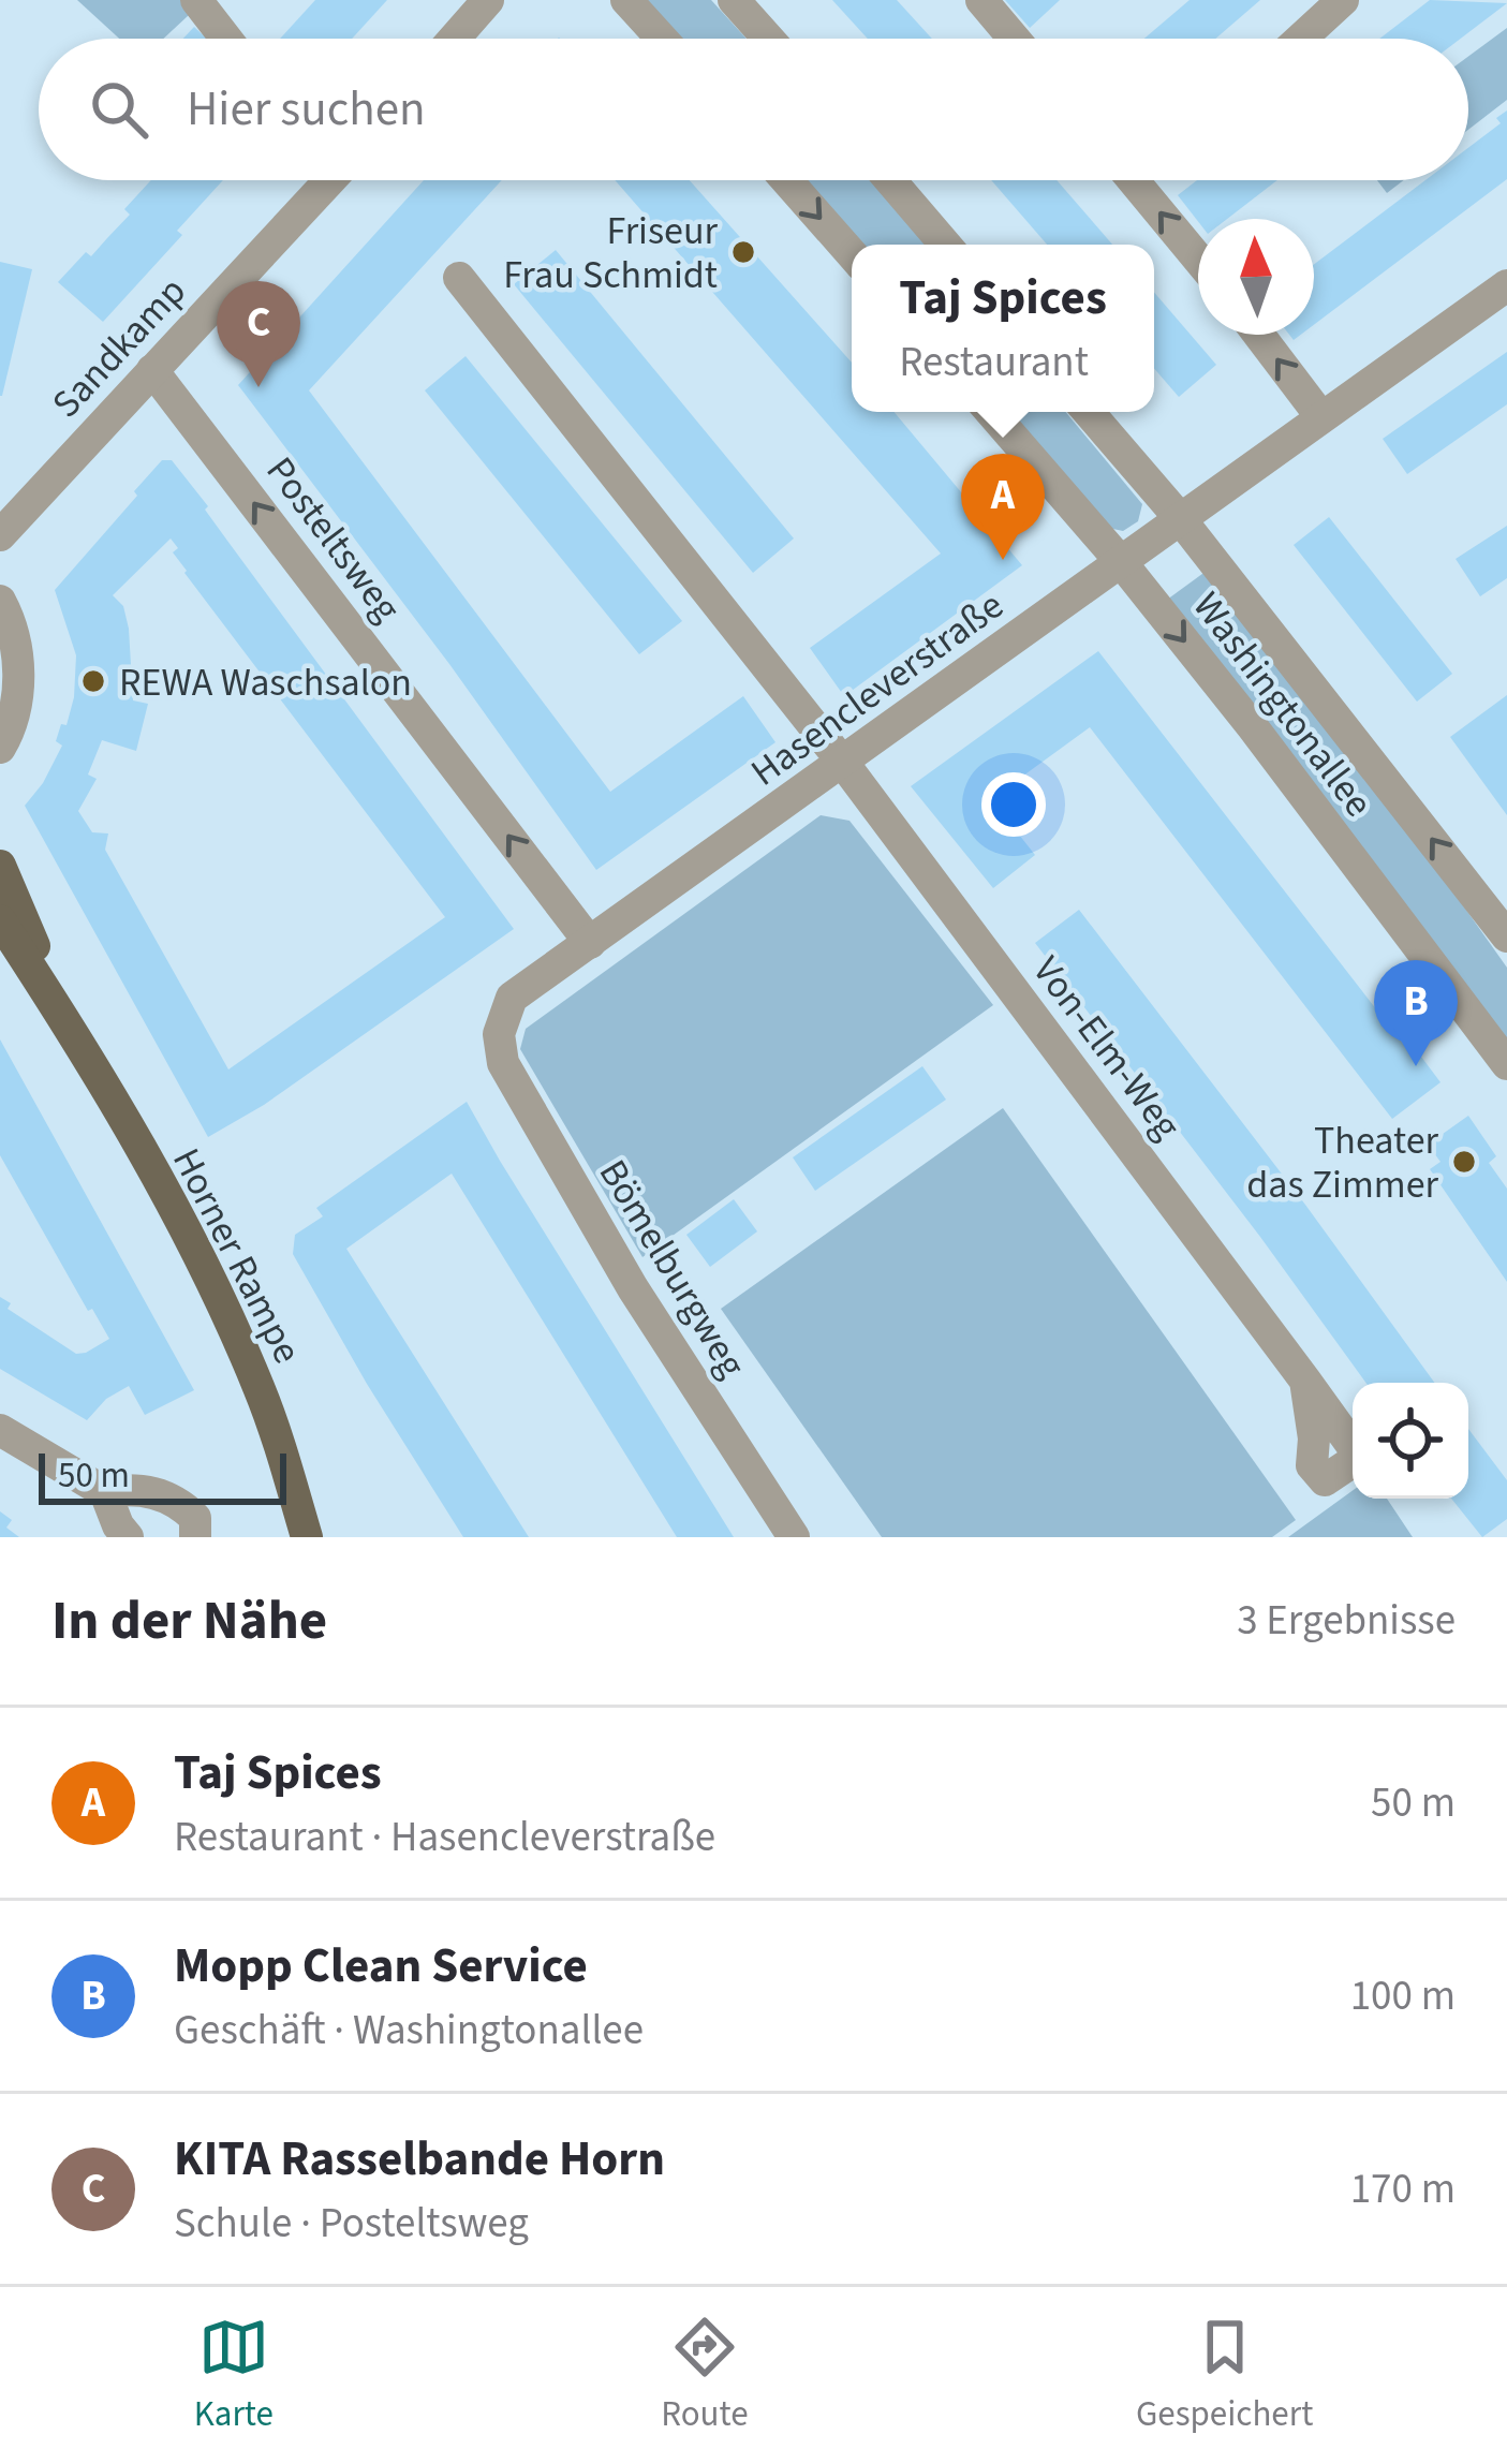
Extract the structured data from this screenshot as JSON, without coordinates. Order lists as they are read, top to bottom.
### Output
{
  "streets": {
    "main road": ["Horner Rampe"],
    "street": [
      "Sandkamp",
      "Posteltsweg",
      "Hasencleverstraße",
      "Washingtonallee",
      "Von-Elm-Weg",
      "Bömelburgweg"
    ]
  },
  "crossings": [
    ["Sandkamp", "Posteltsweg"],
    ["Posteltsweg", "Hasencleverstraße"],
    ["Hasencleverstraße", "Washingtonallee"],
    ["Hasencleverstraße", "Von-Elm-Weg"],
    ["Hasencleverstraße", "Bömelburgweg"]
  ],
  "one_way": ["Posteltsweg"],
  "places": ["Friseur Frau Schmidt", "REWA Waschsalon", "Theater das Zimmer"],
  "scale_bar": "50 m",
  "north": "top",
  "page": {
    "search": "Hier suchen",
    "popup": ["Taj Spices", "Restaurant"],
    "pins": ["C", "A", "B"],
    "scale": "50 m",
    "heading": ["In der Nähe", "3 Ergebnisse"],
    "list": [
      {
        "mark": "A",
        "name": "Taj Spices",
        "note": "Restaurant · Hasencleverstraße",
        "value": "50 m"
      },
      {
        "mark": "B",
        "name": "Mopp Clean Service",
        "note": "Geschäft · Washingtonallee",
        "value": "100 m"
      },
      {
        "mark": "C",
        "name": "KITA Rasselbande Horn",
        "note": "Schule · Posteltsweg",
        "value": "170 m"
      }
    ],
    "nav": ["Karte", "Route", "Gespeichert"]
  }
}
